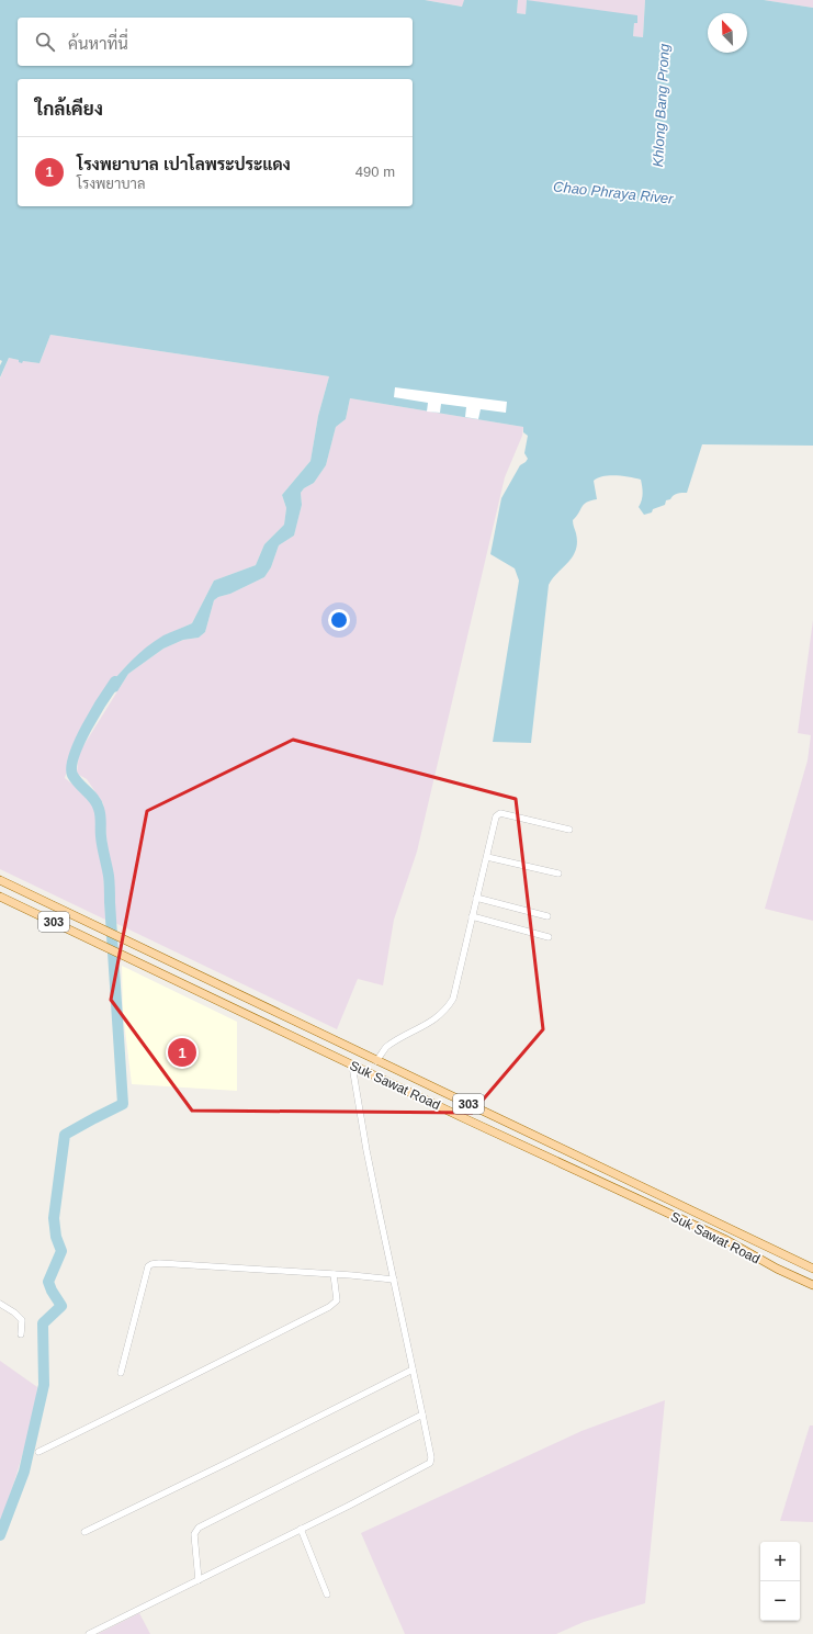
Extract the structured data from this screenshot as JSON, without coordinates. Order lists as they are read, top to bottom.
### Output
{
  "streets": {
    "main road": ["303", "Suk Sawat Road"]
  },
  "water": ["Khlong Bang Prong", "Chao Phraya River"],
  "north": "top left",
  "page": {
    "search": "ค้นหาที่นี่",
    "heading": "ใกล้เคียง",
    "list": [
      {
        "mark": "1",
        "name": "โรงพยาบาล เปาโลพระประแดง",
        "note": "โรงพยาบาล",
        "value": "490 m"
      }
    ],
    "pins": "1",
    "map_buttons": ["+", "−"]
  }
}
